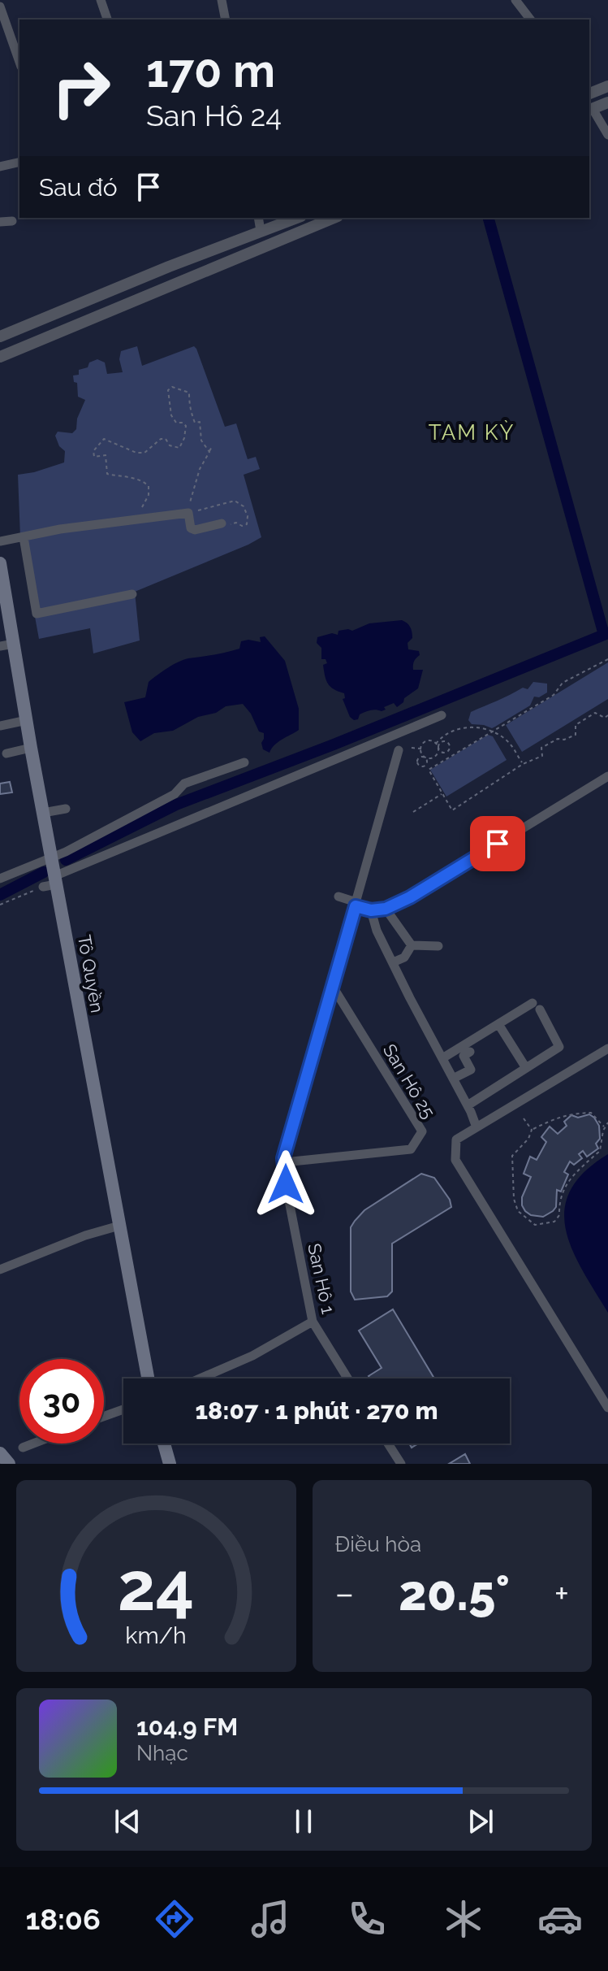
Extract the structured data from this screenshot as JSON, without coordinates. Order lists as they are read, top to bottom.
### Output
{
  "streets": {
    "main road": ["Tô Quyền"],
    "street": ["San Hô 25", "San Hô 1"]
  },
  "crossings": [
    ["San Hô 25", "San Hô 1"]
  ],
  "districts": ["TAM KỲ"],
  "page": {
    "turn": ["170 m", "San Hô 24"],
    "then": "Sau đó",
    "limit": "30",
    "trip": "18:07 · 1 phút · 270 m",
    "tile": "Điều hòa",
    "heat": ["−", "20.5°", "+"],
    "song": ["104.9 FM", "Nhạc"],
    "tabs": "18:06",
    "gauge": ["24", "km/h"]
  }
}
